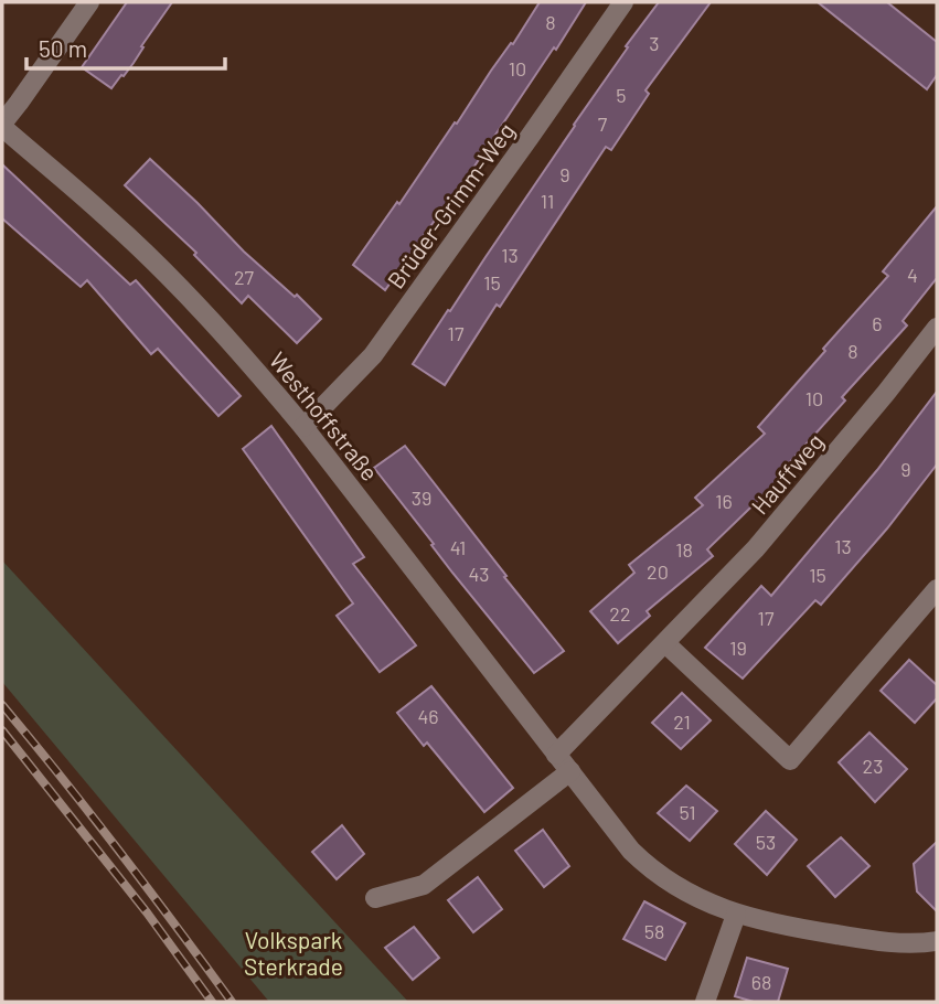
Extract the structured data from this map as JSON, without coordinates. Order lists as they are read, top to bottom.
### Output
{
  "streets": {
    "street": ["Brüder-Grimm-Weg", "Westhoffstraße", "Hauffweg"]
  },
  "crossings": [
    ["Brüder-Grimm-Weg", "Westhoffstraße"],
    ["Westhoffstraße", "Hauffweg"]
  ],
  "parks": ["Volkspark Sterkrade"],
  "house_numbers": [
    "8",
    "3",
    "10",
    "5",
    "7",
    "9",
    "11",
    "13",
    "4",
    "27",
    "15",
    "6",
    "17",
    "8",
    "10",
    "9",
    "39",
    "16",
    "13",
    "41",
    "18",
    "20",
    "43",
    "15",
    "22",
    "17",
    "19",
    "46",
    "21",
    "23",
    "51",
    "53",
    "58",
    "68"
  ],
  "scale_bar": "50 m"
}
